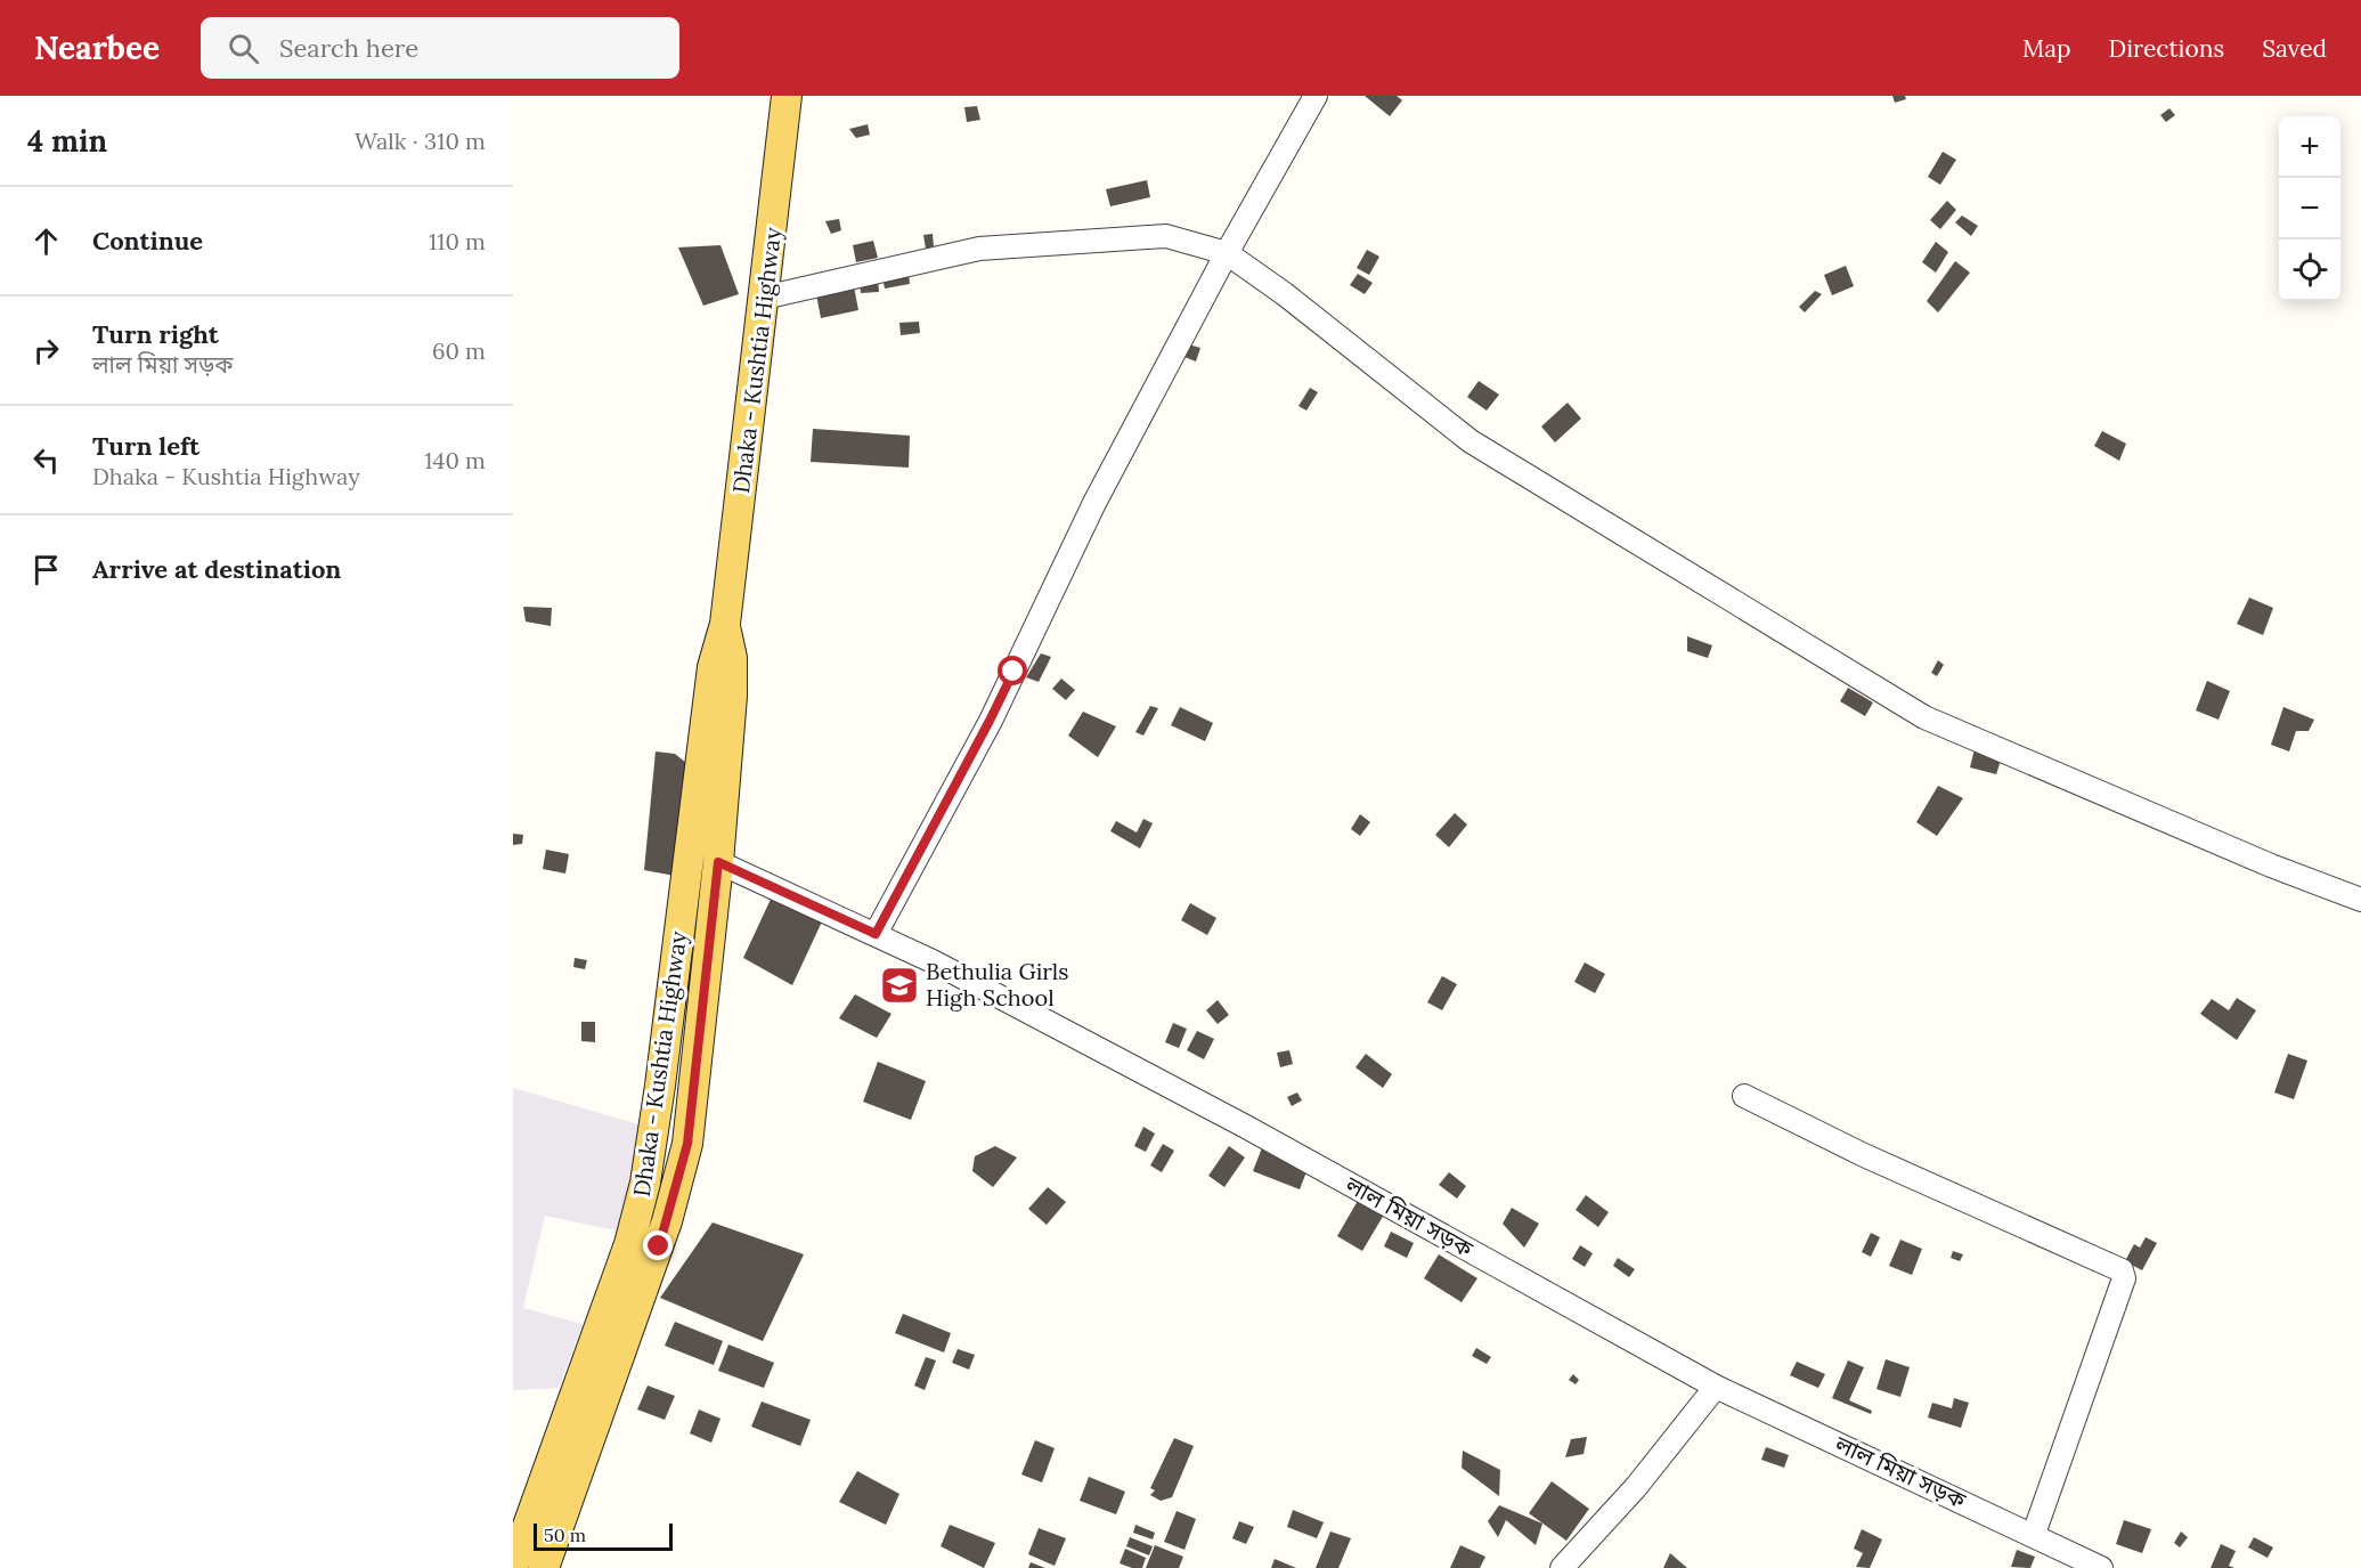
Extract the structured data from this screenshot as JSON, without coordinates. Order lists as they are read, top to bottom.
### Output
{
  "streets": {
    "main road": ["Dhaka - Kushtia Highway"],
    "street": ["লাল মিয়া সড়ক"]
  },
  "crossings": [
    ["Dhaka - Kushtia Highway", "লাল মিয়া সড়ক"]
  ],
  "places": {
    "school or university": ["Bethulia Girls High School"]
  },
  "scale_bar": "50 m",
  "page": {
    "header": "Nearbee",
    "search": "Search here",
    "nav": ["Map", "Directions", "Saved"],
    "heading": ["4 min", "Walk · 310 m"],
    "map_buttons": ["+", "−"],
    "list": [
      ["Continue", "110 m"],
      ["Turn right", "লাল মিয়া সড়ক", "60 m"],
      ["Turn left", "Dhaka - Kushtia Highway", "140 m"],
      "Arrive at destination"
    ],
    "scale": "50 m"
  }
}
